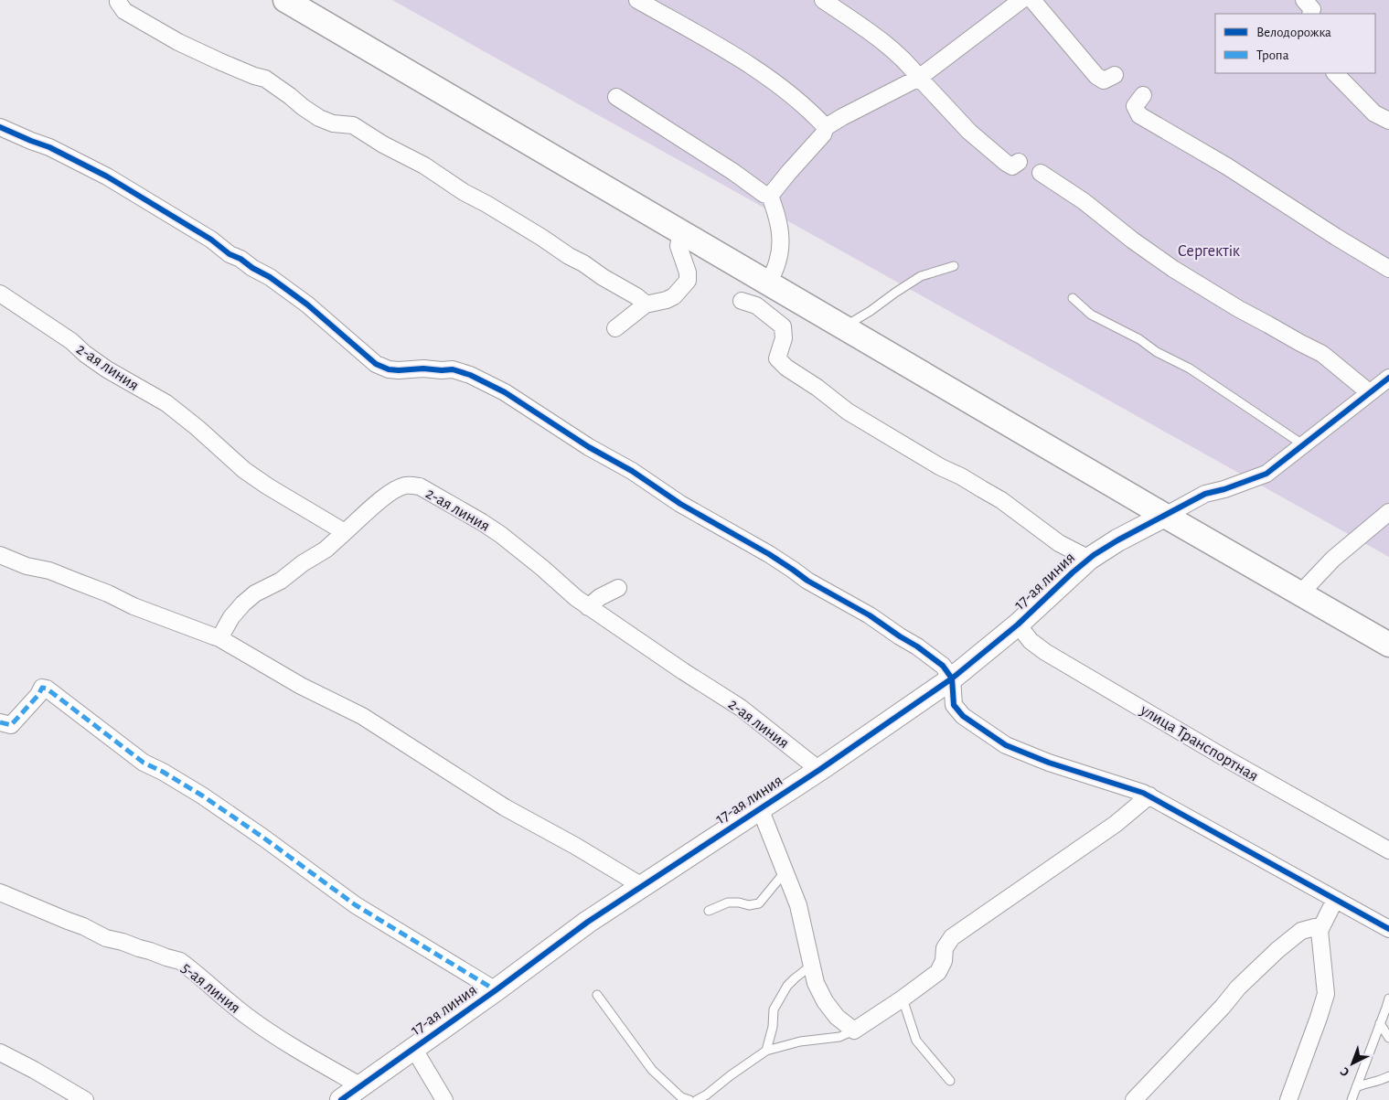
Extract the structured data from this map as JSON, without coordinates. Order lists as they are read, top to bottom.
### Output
{
  "streets": {
    "street": [
      "2-ая линия",
      "17-ая линия",
      "улица Транспортная",
      "5-ая линия"
    ]
  },
  "crossings": [
    ["2-ая линия", "17-ая линия"],
    ["17-ая линия", "улица Транспортная"],
    ["17-ая линия", "5-ая линия"]
  ],
  "parks": ["Сергектік"],
  "legend": ["Велодорожка", "Тропа"],
  "north": "bottom left"
}
